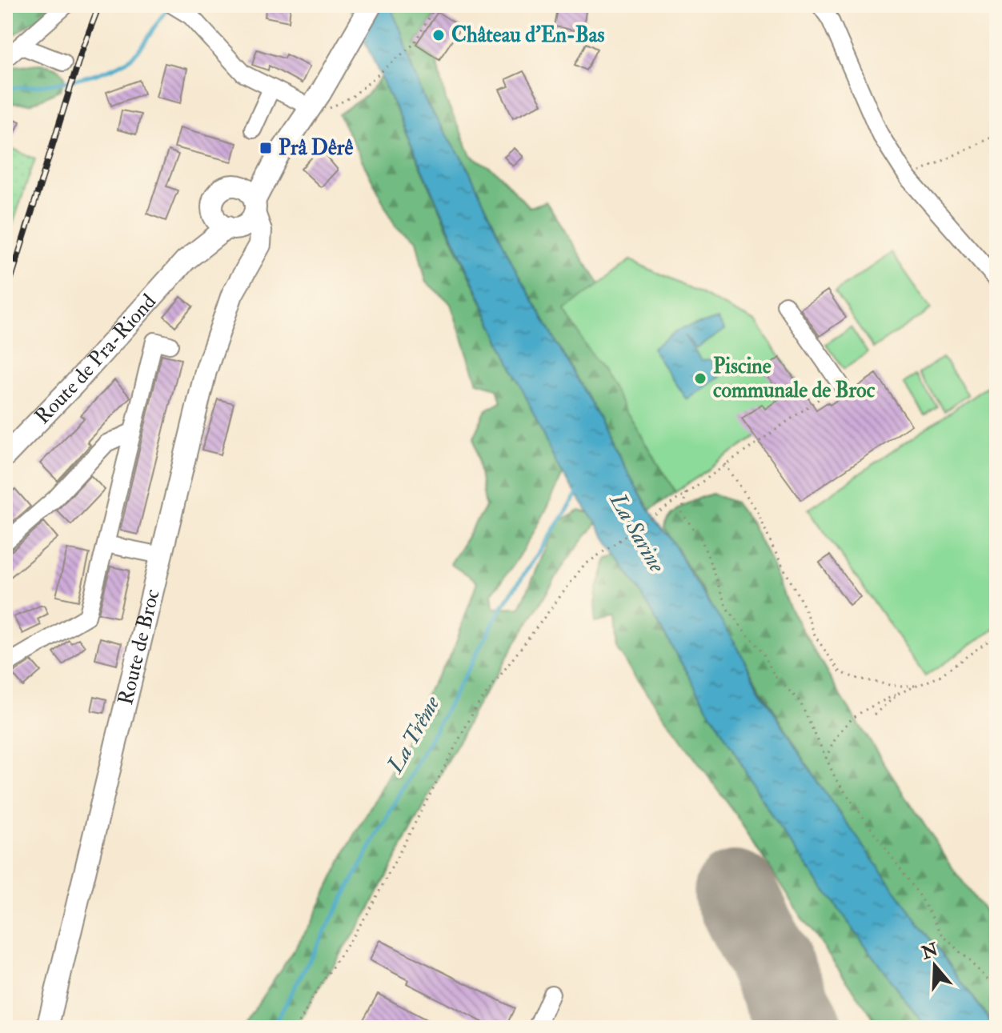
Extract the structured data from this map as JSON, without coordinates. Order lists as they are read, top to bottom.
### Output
{
  "streets": {
    "main road": ["Route de Pra-Riond", "Route de Broc"]
  },
  "crossings": [
    ["Route de Pra-Riond", "Route de Broc"]
  ],
  "water": ["La Sarine", "La Trême"],
  "places": {
    "other": ["Château d'En-Bas", "Piscine communale de Broc"],
    "transit": ["Prâ Dêrê"]
  },
  "north": "top"
}
